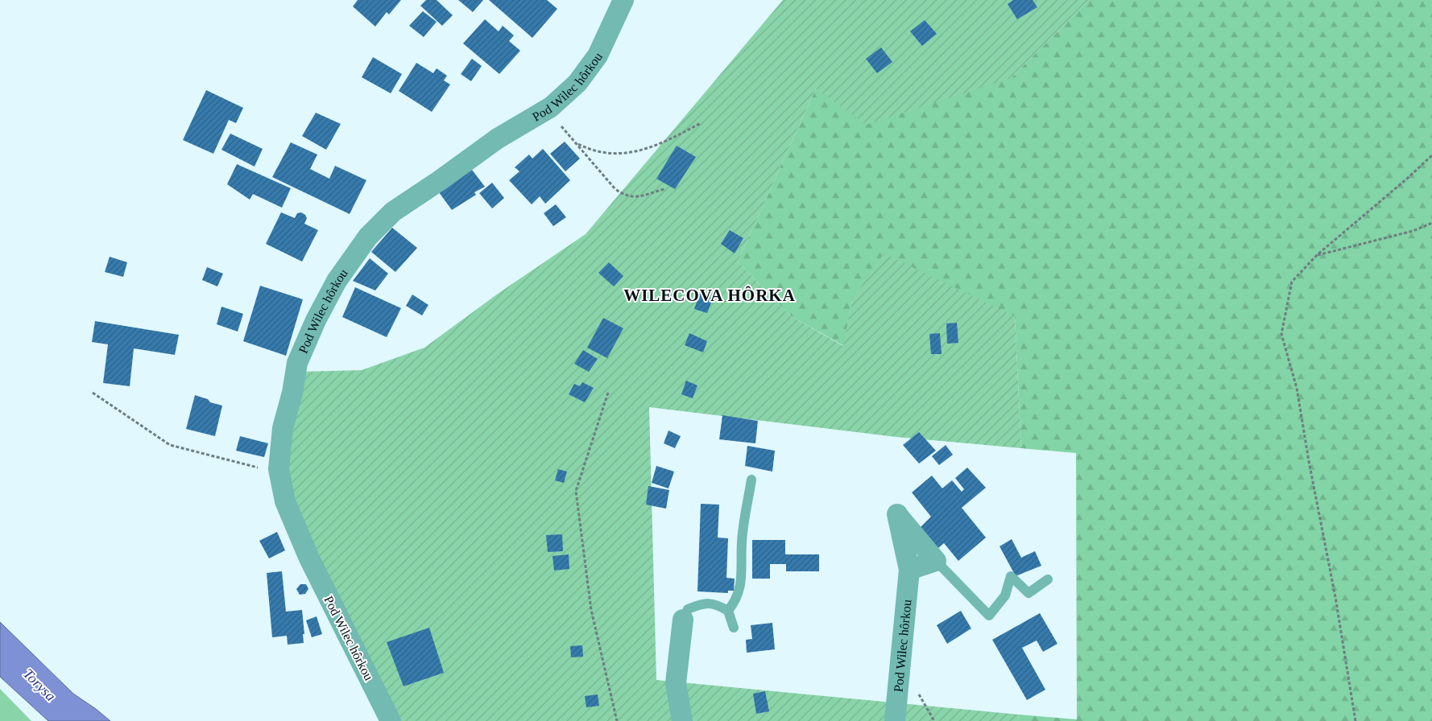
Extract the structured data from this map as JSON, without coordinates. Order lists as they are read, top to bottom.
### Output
{
  "streets": {
    "street": ["Pod Wilec hôrkou"]
  },
  "districts": ["WILECOVA HÔRKA"],
  "water": ["Torysa"]
}
